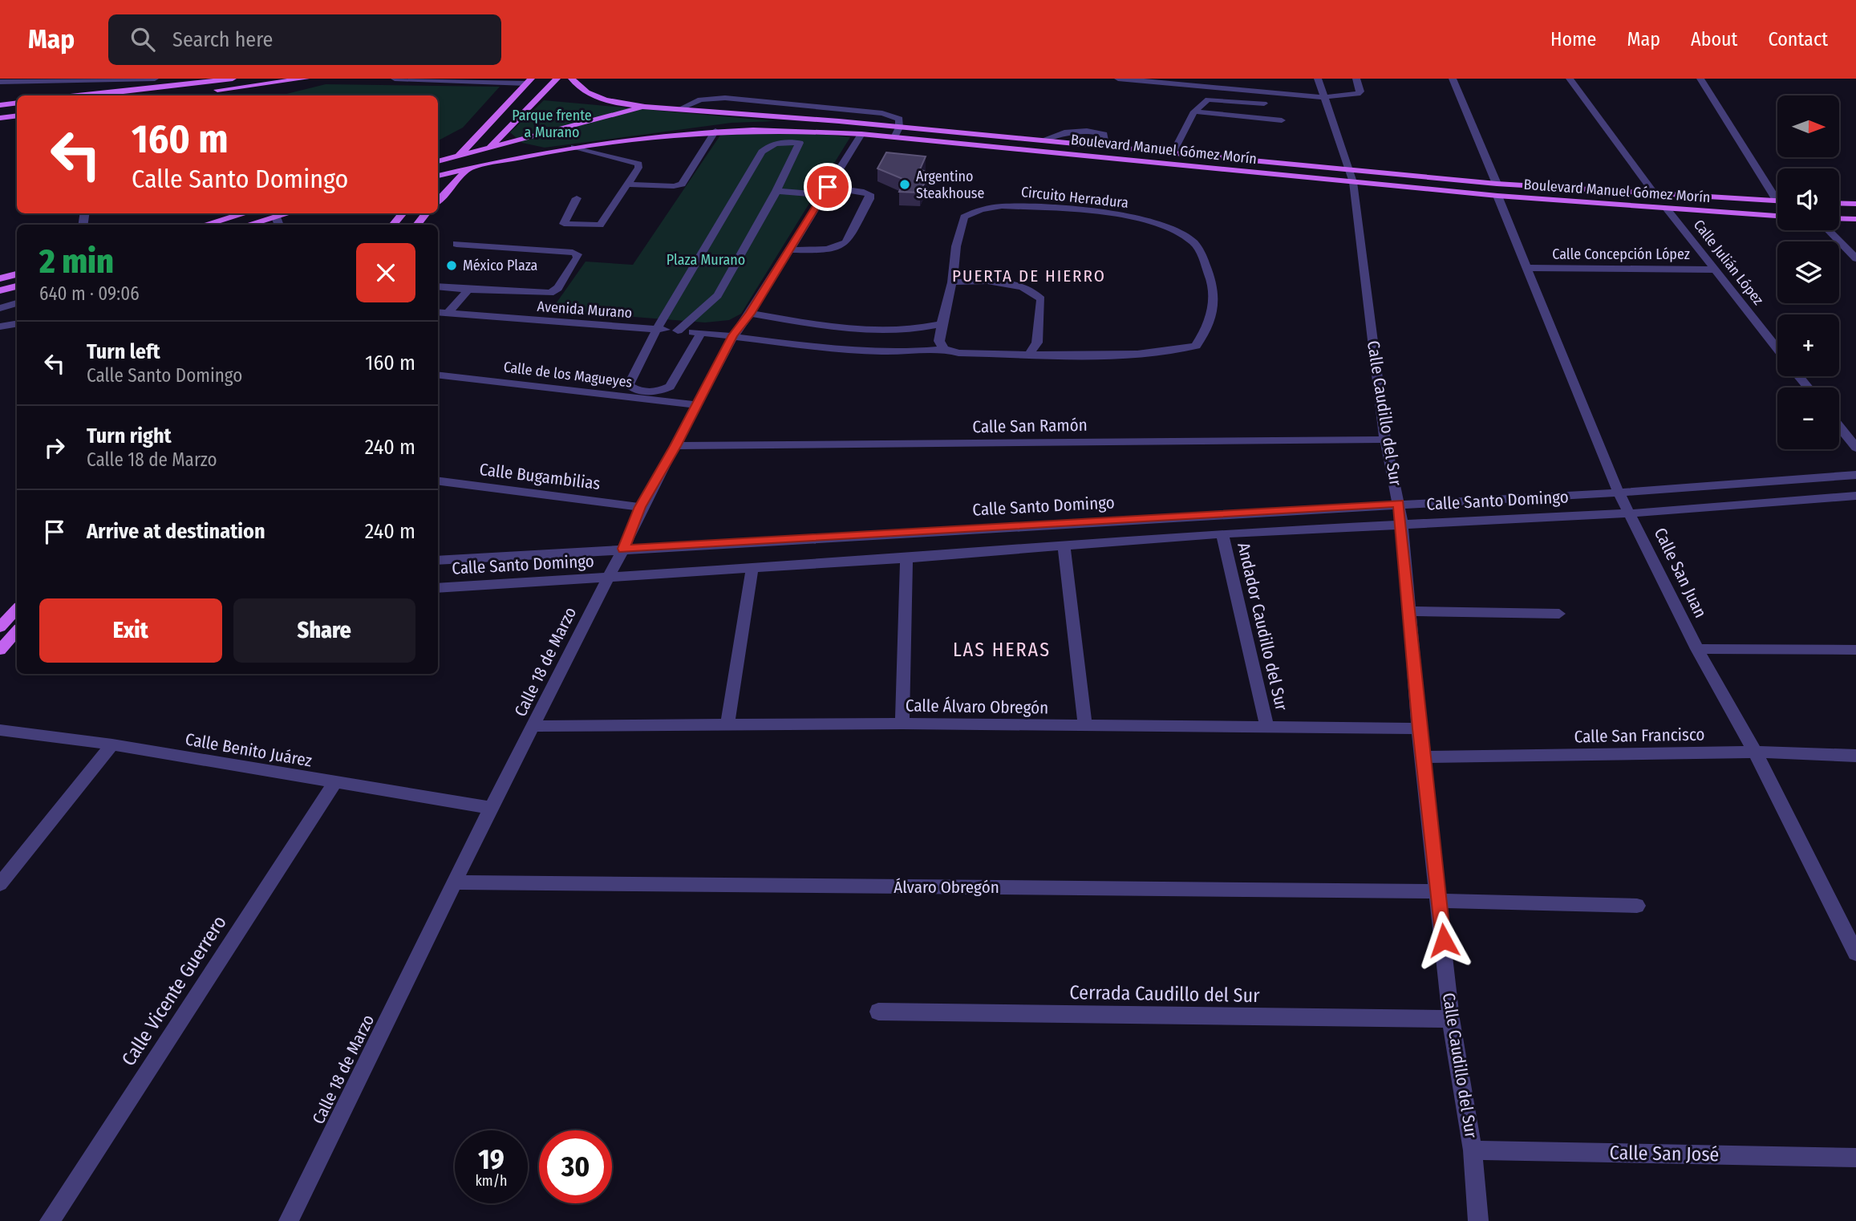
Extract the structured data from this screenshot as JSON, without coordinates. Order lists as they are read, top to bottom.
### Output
{
  "streets": {
    "main road": ["Boulevard Manuel Gómez Morín"],
    "street": [
      "Circuito Herradura",
      "Calle Concepción López",
      "Calle Julián López",
      "Avenida Murano",
      "Calle de los Magueyes",
      "Calle Caudillo del Sur",
      "Calle San Ramón",
      "Calle Bugambilias",
      "Calle Santo Domingo",
      "Calle San Juan",
      "Andador Caudillo del Sur",
      "Calle 18 de Marzo",
      "Calle Álvaro Obregón",
      "Calle San Francisco",
      "Calle Benito Juárez",
      "Álvaro Obregón",
      "Calle Vicente Guerrero",
      "Cerrada Caudillo del Sur",
      "Calle San José"
    ]
  },
  "crossings": [
    ["Boulevard Manuel Gómez Morín", "Calle Julián López"],
    ["Boulevard Manuel Gómez Morín", "Calle Caudillo del Sur"],
    ["Boulevard Manuel Gómez Morín", "Calle San Juan"],
    ["Boulevard Manuel Gómez Morín", "Calle 18 de Marzo"],
    ["Circuito Herradura", "Avenida Murano"],
    ["Circuito Herradura", "Calle 18 de Marzo"],
    ["Calle Concepción López", "Calle Julián López"],
    ["Calle Concepción López", "Calle San Juan"],
    ["Avenida Murano", "Calle 18 de Marzo"],
    ["Calle de los Magueyes", "Calle 18 de Marzo"],
    ["Calle Caudillo del Sur", "Calle San Ramón"],
    ["Calle Caudillo del Sur", "Calle Santo Domingo"],
    ["Calle Caudillo del Sur", "Calle Álvaro Obregón"],
    ["Calle Caudillo del Sur", "Calle San Francisco"],
    ["Calle Caudillo del Sur", "Álvaro Obregón"],
    ["Calle Caudillo del Sur", "Cerrada Caudillo del Sur"],
    ["Calle Caudillo del Sur", "Calle San José"],
    ["Calle San Ramón", "Calle 18 de Marzo"],
    ["Calle Bugambilias", "Calle 18 de Marzo"],
    ["Calle Santo Domingo", "Calle San Juan"],
    ["Calle Santo Domingo", "Andador Caudillo del Sur"],
    ["Calle Santo Domingo", "Calle 18 de Marzo"],
    ["Calle San Juan", "Calle San Francisco"],
    ["Andador Caudillo del Sur", "Calle Álvaro Obregón"],
    ["Calle 18 de Marzo", "Calle Álvaro Obregón"],
    ["Calle 18 de Marzo", "Calle Benito Juárez"],
    ["Calle 18 de Marzo", "Álvaro Obregón"],
    ["Calle Benito Juárez", "Calle Vicente Guerrero"]
  ],
  "districts": ["PUERTA DE HIERRO", "LAS HERAS"],
  "parks": ["Parque frente a Murano", "Plaza Murano"],
  "places": ["Argentino Steakhouse", "México Plaza"],
  "north": "right",
  "page": {
    "header": "Map",
    "search": "Search here",
    "nav": [
      "Home",
      "Map",
      "About",
      "Contact"
    ],
    "map_buttons": ["+", "−"],
    "turn": ["160 m", "Calle Santo Domingo"],
    "heading": ["2 min", "640 m · 09:06"],
    "list": [
      {
        "name": "Turn left",
        "note": "Calle Santo Domingo",
        "value": "160 m"
      },
      {
        "name": "Turn right",
        "note": "Calle 18 de Marzo",
        "value": "240 m"
      },
      {
        "name": "Arrive at destination",
        "value": "240 m"
      }
    ],
    "buttons": ["Exit", "Share"],
    "speed": "19 km/h",
    "limit": "30"
  }
}
